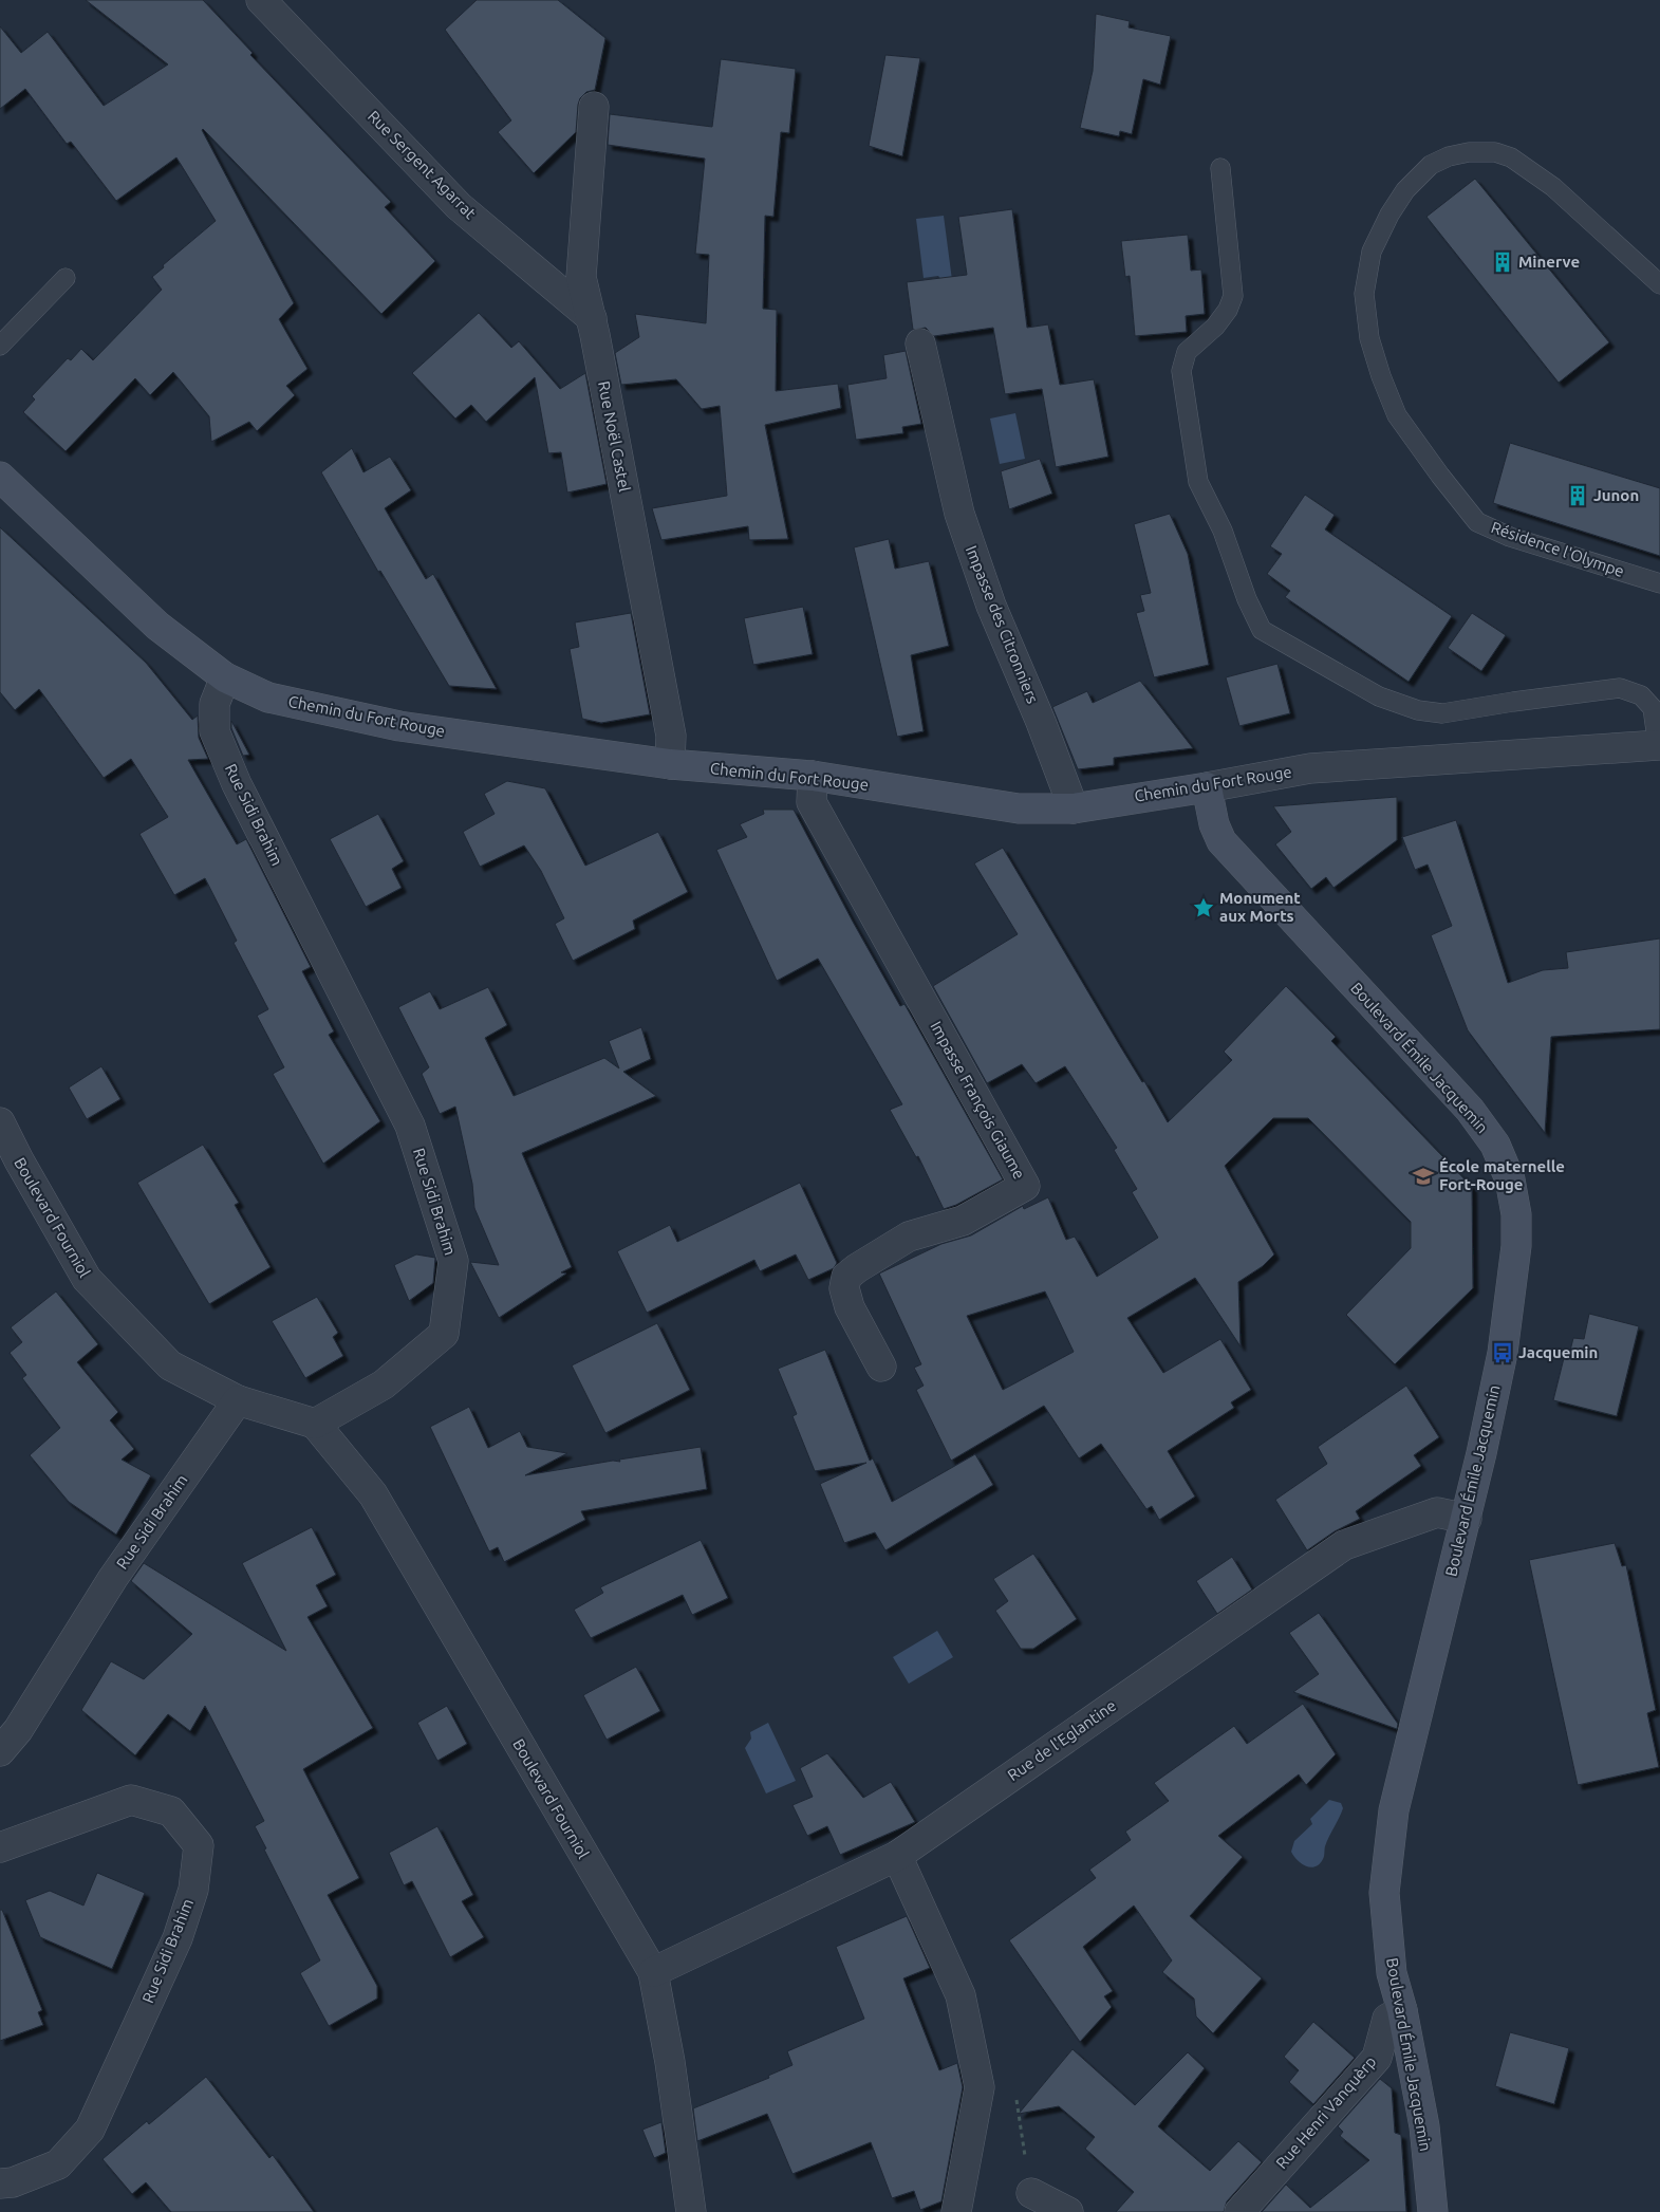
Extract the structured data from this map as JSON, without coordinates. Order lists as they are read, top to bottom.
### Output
{
  "streets": {
    "main road": ["Chemin du Fort Rouge", "Boulevard Émile Jacquemin"],
    "street": [
      "Rue Sergent Agarrat",
      "Rue Noël Castel",
      "Impasse des Citronniers",
      "Rue Sidi Brahim",
      "Impasse François Giaume",
      "Boulevard Fourniol",
      "Rue de l'Eglantine",
      "Rue Henri Vanquèrp"
    ],
    "lane": ["Résidence l'Olympe"]
  },
  "crossings": [
    ["Rue Sergent Agarrat", "Rue Noël Castel"],
    ["Rue Noël Castel", "Chemin du Fort Rouge"],
    ["Impasse des Citronniers", "Chemin du Fort Rouge"],
    ["Chemin du Fort Rouge", "Rue Sidi Brahim"],
    ["Chemin du Fort Rouge", "Boulevard Émile Jacquemin"],
    ["Chemin du Fort Rouge", "Impasse François Giaume"],
    ["Rue Sidi Brahim", "Boulevard Fourniol"],
    ["Boulevard Émile Jacquemin", "Rue de l'Eglantine"],
    ["Boulevard Émile Jacquemin", "Rue Henri Vanquèrp"],
    ["Boulevard Fourniol", "Rue de l'Eglantine"]
  ],
  "places": {
    "building": ["Minerve", "Junon"],
    "place": ["Monument aux Morts"],
    "school or university": ["École maternelle Fort-Rouge"],
    "bus stop": ["Jacquemin"]
  }
}
